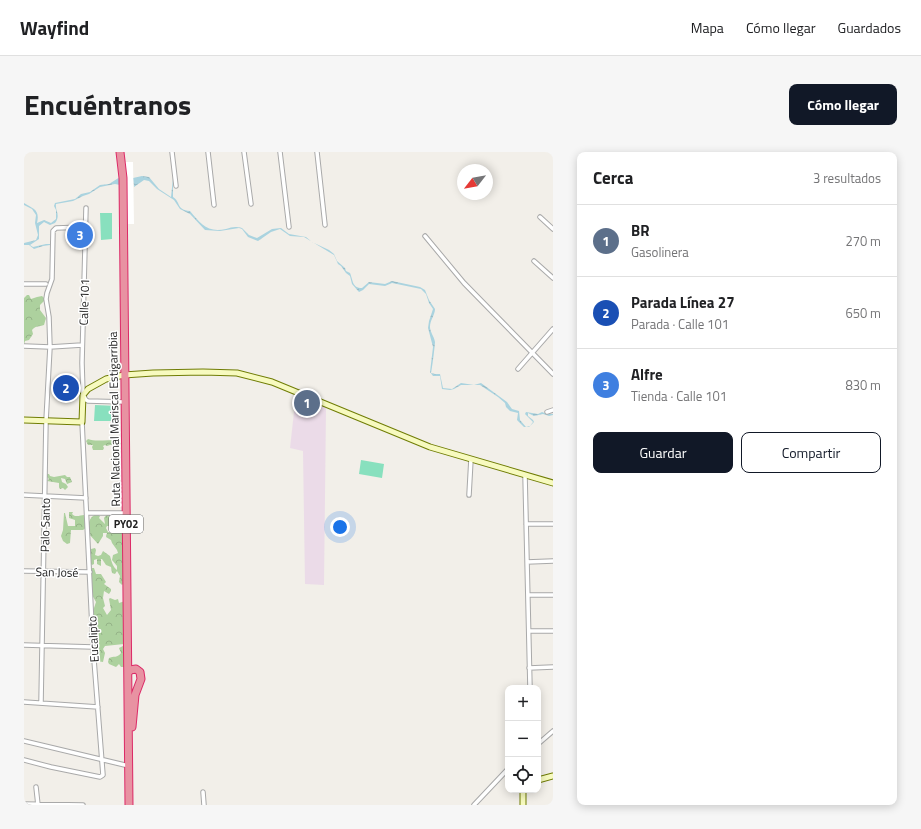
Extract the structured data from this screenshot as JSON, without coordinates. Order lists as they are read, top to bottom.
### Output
{
  "streets": {
    "highway": ["Ruta Nacional Mariscal Estigarribia", "PY02"],
    "street": [
      "Calle 101",
      "Palo Santo",
      "San José",
      "Eucalipto"
    ]
  },
  "crossings": [
    ["Calle 101", "Palo Santo"],
    ["Palo Santo", "San José"],
    ["San José", "Eucalipto"]
  ],
  "north": "bottom left",
  "page": {
    "header": "Wayfind",
    "nav": ["Mapa", "Cómo llegar", "Guardados"],
    "title": "Encuéntranos",
    "buttons": [
      "Cómo llegar",
      ["Guardar", "Compartir"]
    ],
    "heading": ["Cerca", "3 resultados"],
    "list": [
      {
        "mark": "1",
        "name": "BR",
        "note": "Gasolinera",
        "value": "270 m"
      },
      {
        "mark": "2",
        "name": "Parada Línea 27",
        "note": "Parada · Calle 101",
        "value": "650 m"
      },
      {
        "mark": "3",
        "name": "Alfre",
        "note": "Tienda · Calle 101",
        "value": "830 m"
      }
    ],
    "pins": ["3", "2", "1"],
    "map_buttons": ["+", "−"]
  }
}
